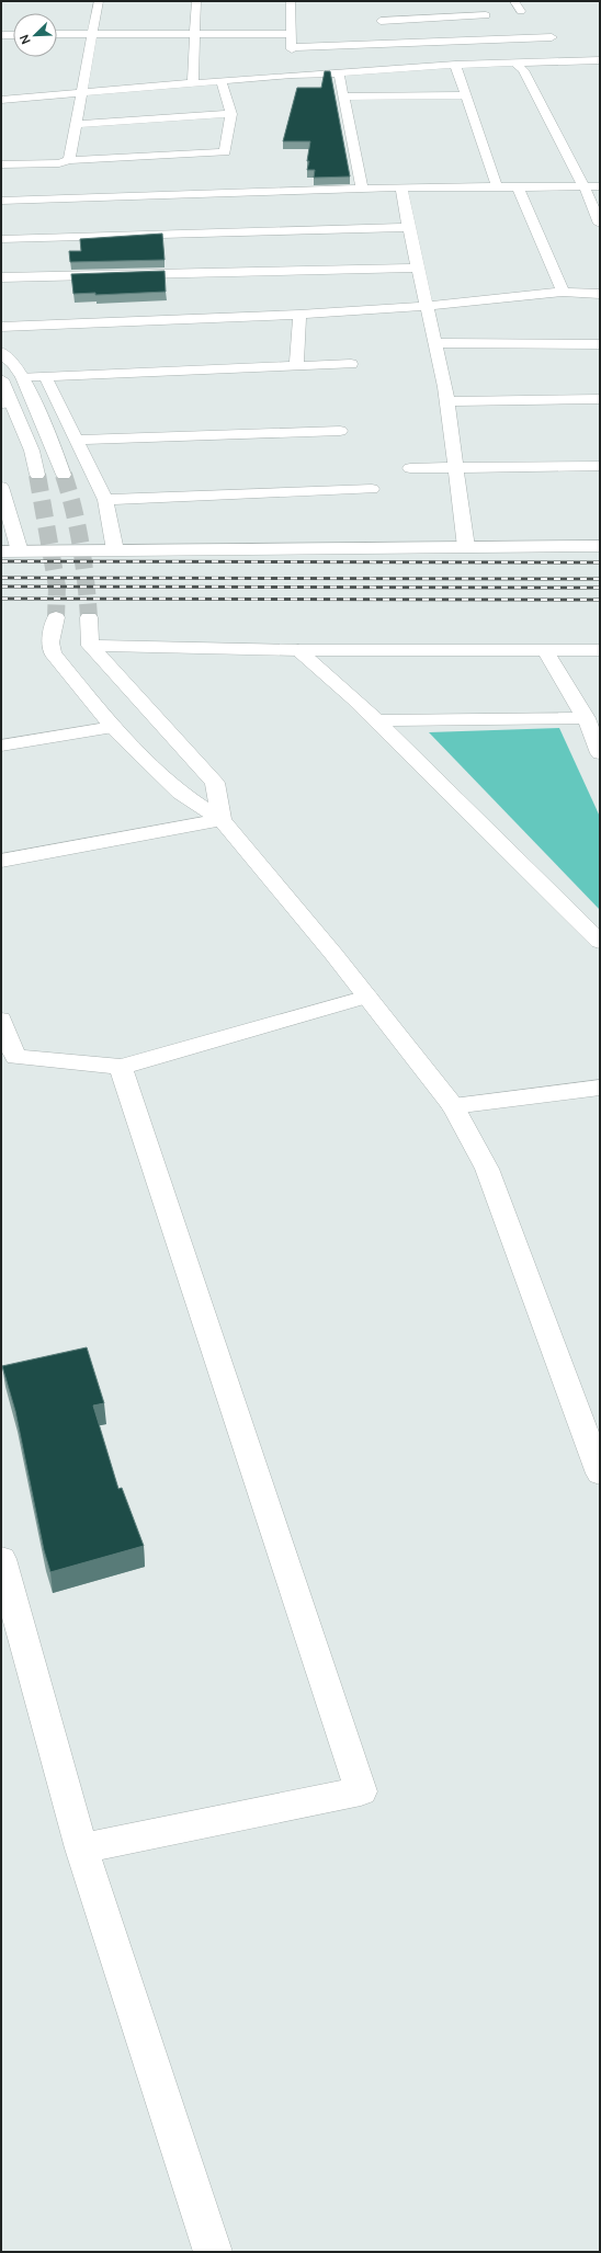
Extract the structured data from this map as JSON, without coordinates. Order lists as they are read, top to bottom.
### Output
{
  "north": "bottom left"
}
